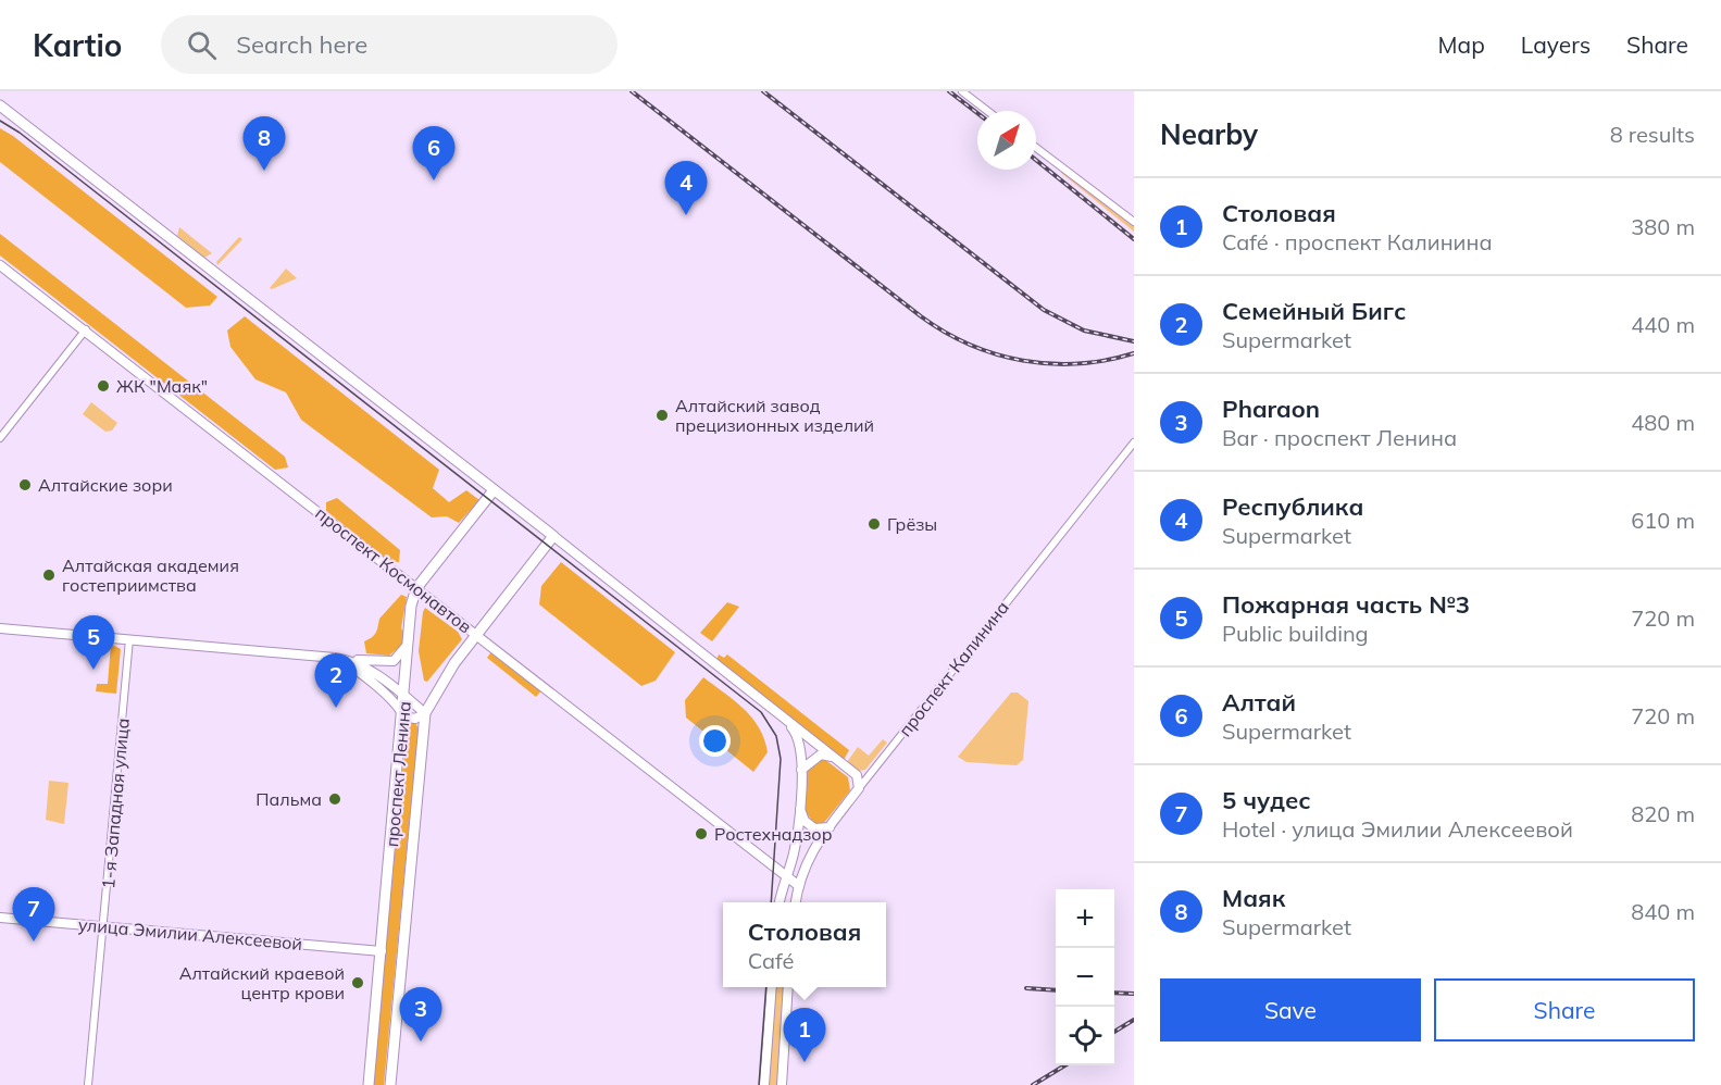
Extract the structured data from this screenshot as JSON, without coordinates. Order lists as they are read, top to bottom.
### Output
{
  "streets": {
    "main road": ["проспект Калинина", "проспект Ленина"],
    "street": ["проспект Космонавтов", "1-я Западная улица", "улица Эмилии Алексеевой"]
  },
  "crossings": [
    ["проспект Космонавтов", "проспект Калинина"],
    ["проспект Космонавтов", "проспект Ленина"],
    ["проспект Ленина", "улица Эмилии Алексеевой"],
    ["1-я Западная улица", "улица Эмилии Алексеевой"]
  ],
  "places": [
    "ЖК \"Маяк\"",
    "Алтайский завод прецизионных изделий",
    "Алтайские зори",
    "Грёзы",
    "Алтайская академия гостеприимства",
    "Пальма",
    "Ростехнадзор",
    "Алтайский краевой центр крови"
  ],
  "north": "top right",
  "page": {
    "header": "Kartio",
    "search": "Search here",
    "nav": ["Map", "Layers", "Share"],
    "heading": ["Nearby", "8 results"],
    "pins": [
      "8",
      "6",
      "4",
      "5",
      "2",
      "7",
      "3",
      "1"
    ],
    "list": [
      {
        "mark": "1",
        "name": "Столовая",
        "note": "Café · проспект Калинина",
        "value": "380 m"
      },
      {
        "mark": "2",
        "name": "Семейный Бигс",
        "note": "Supermarket",
        "value": "440 m"
      },
      {
        "mark": "3",
        "name": "Pharaon",
        "note": "Bar · проспект Ленина",
        "value": "480 m"
      },
      {
        "mark": "4",
        "name": "Республика",
        "note": "Supermarket",
        "value": "610 m"
      },
      {
        "mark": "5",
        "name": "Пожарная часть №3",
        "note": "Public building",
        "value": "720 m"
      },
      {
        "mark": "6",
        "name": "Алтай",
        "note": "Supermarket",
        "value": "720 m"
      },
      {
        "mark": "7",
        "name": "5 чудес",
        "note": "Hotel · улица Эмилии Алексеевой",
        "value": "820 m"
      },
      {
        "mark": "8",
        "name": "Маяк",
        "note": "Supermarket",
        "value": "840 m"
      }
    ],
    "map_buttons": ["+", "−"],
    "popup": ["Столовая", "Café"],
    "buttons": ["Save", "Share"]
  }
}
